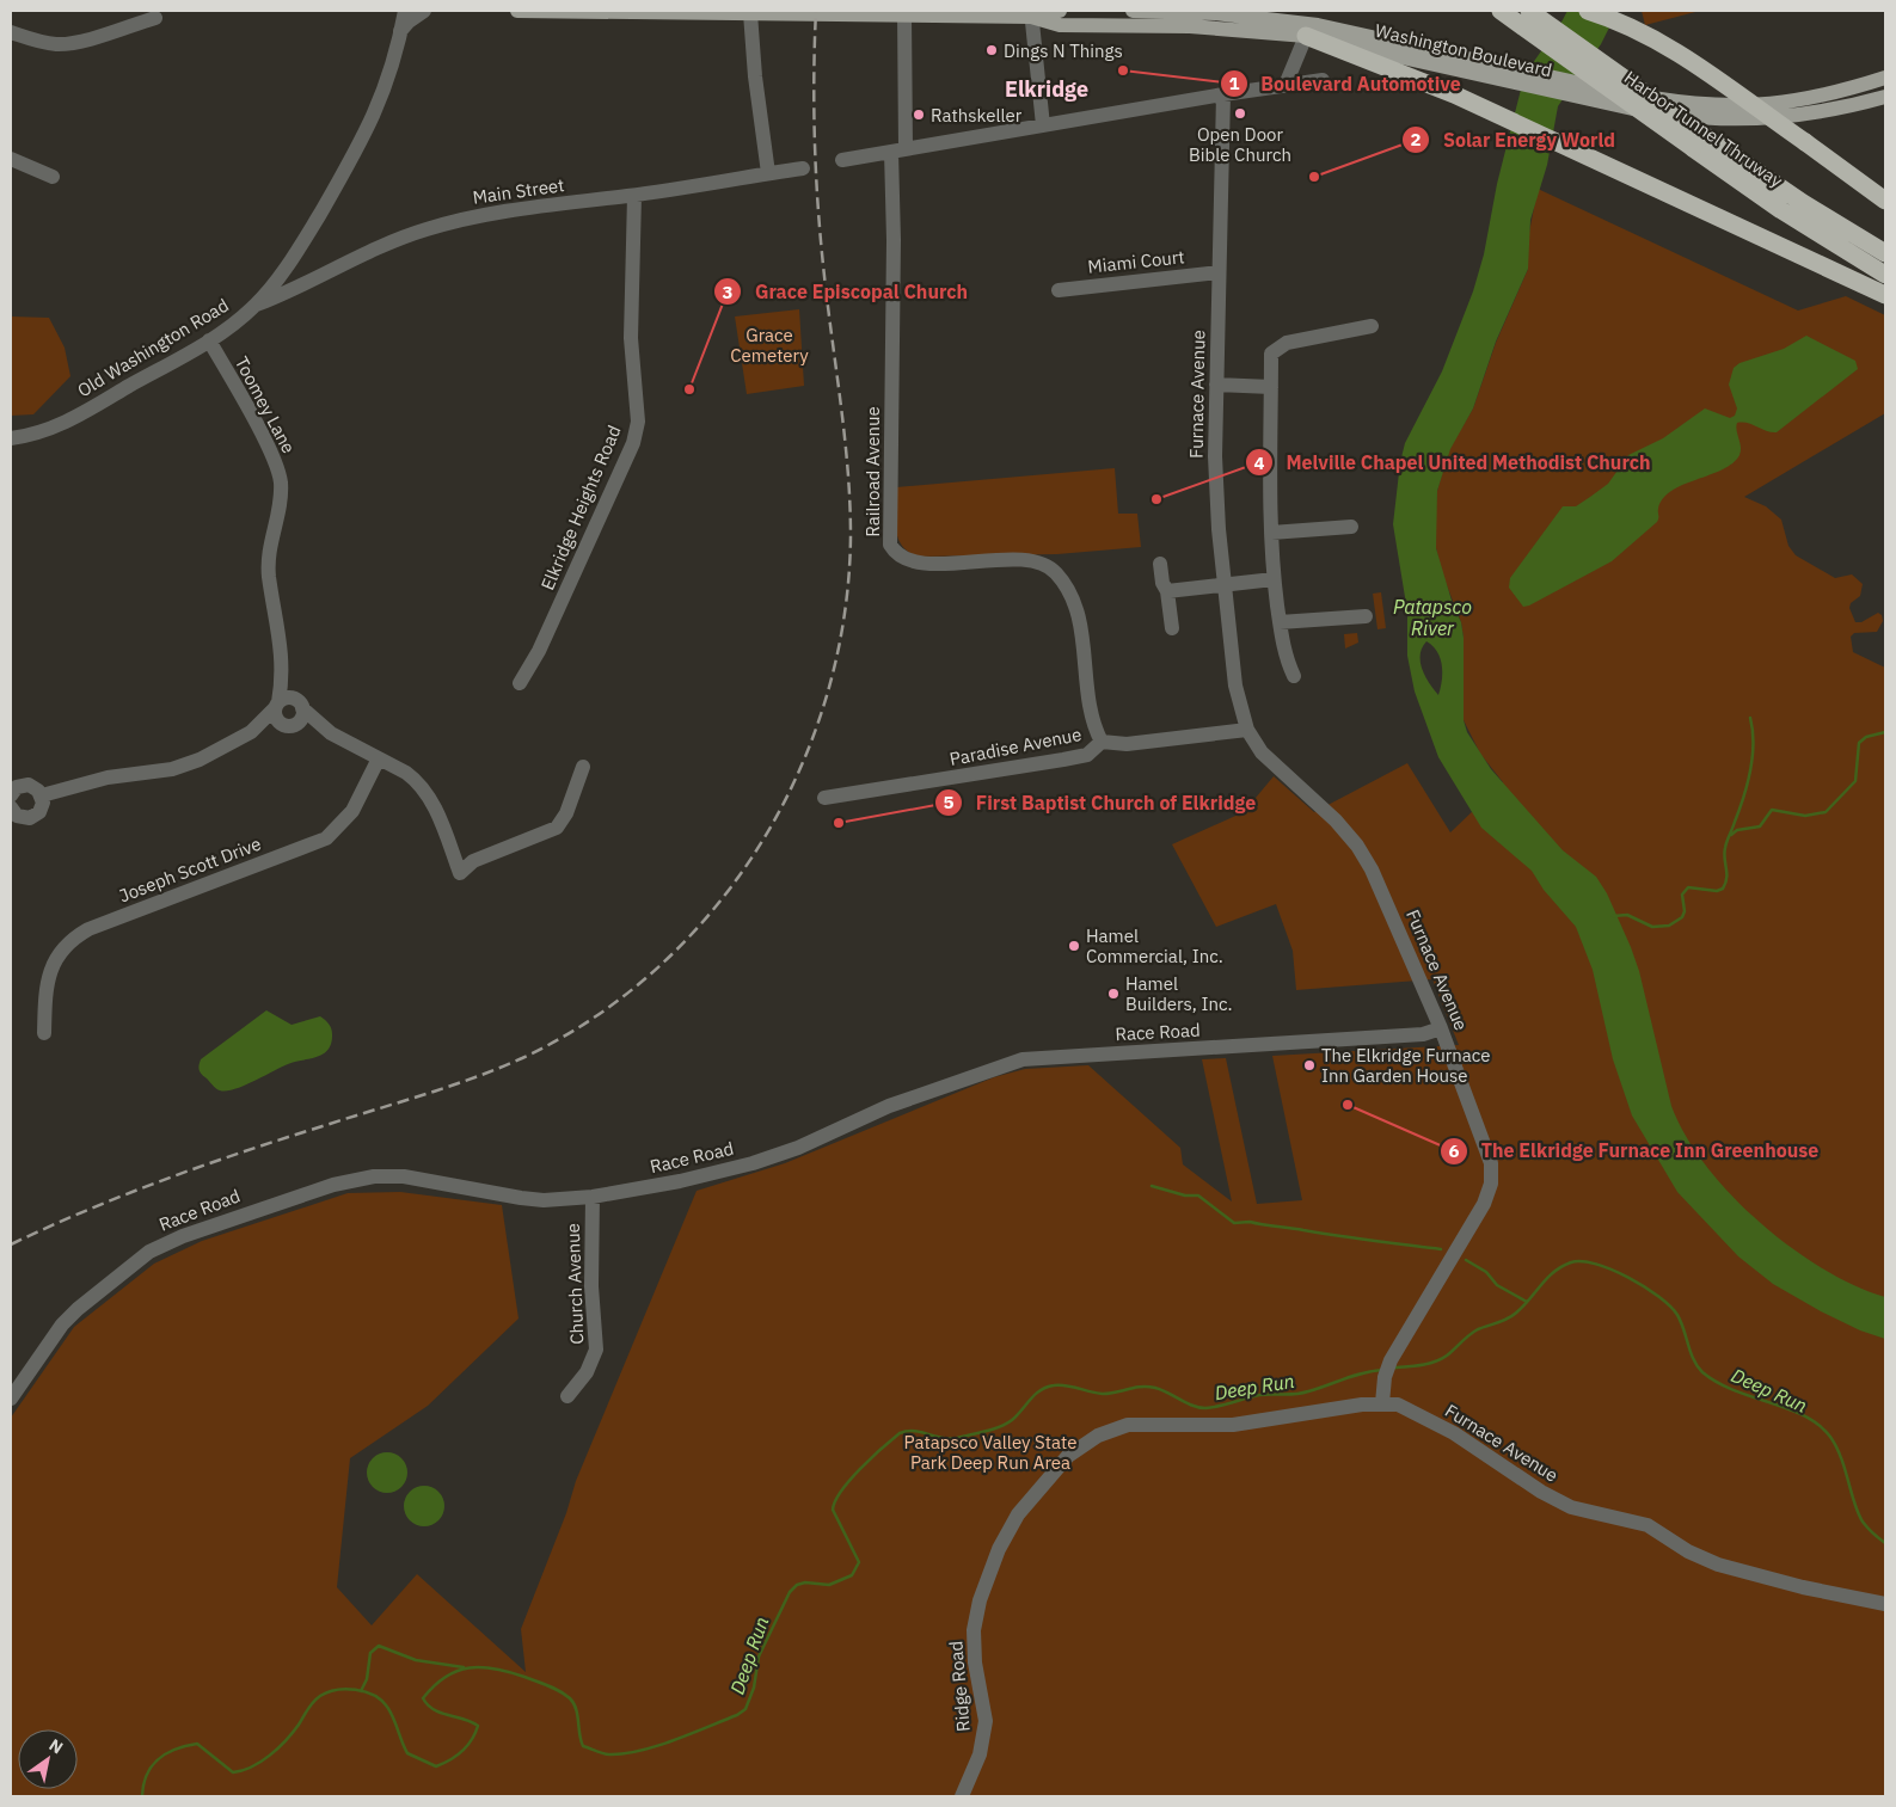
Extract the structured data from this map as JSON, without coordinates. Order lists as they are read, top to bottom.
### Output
{
  "streets": {
    "highway": ["Harbor Tunnel Thruway"],
    "main road": ["Washington Boulevard"],
    "street": [
      "Main Street",
      "Miami Court",
      "Old Washington Road",
      "Furnace Avenue",
      "Toomey Lane",
      "Railroad Avenue",
      "Elkridge Heights Road",
      "Paradise Avenue",
      "Joseph Scott Drive",
      "Race Road",
      "Church Avenue",
      "Ridge Road"
    ]
  },
  "crossings": [
    ["Washington Boulevard", "Railroad Avenue"],
    ["Main Street", "Old Washington Road"],
    ["Main Street", "Elkridge Heights Road"],
    ["Miami Court", "Furnace Avenue"],
    ["Old Washington Road", "Toomey Lane"],
    ["Furnace Avenue", "Paradise Avenue"],
    ["Furnace Avenue", "Race Road"],
    ["Furnace Avenue", "Ridge Road"],
    ["Railroad Avenue", "Paradise Avenue"],
    ["Race Road", "Church Avenue"]
  ],
  "districts": ["Elkridge"],
  "water": ["Patapsco River", "Deep Run"],
  "parks": ["Grace Cemetery", "Patapsco Valley State Park Deep Run Area"],
  "places": [
    "Dings N Things",
    "Boulevard Automotive",
    "Open Door Bible Church",
    "Rathskeller",
    "Solar Energy World",
    "Grace Episcopal Church",
    "Melville Chapel United Methodist Church",
    "First Baptist Church of Elkridge",
    "Hamel Commercial, Inc.",
    "Hamel Builders, Inc.",
    "The Elkridge Furnace Inn Garden House",
    "The Elkridge Furnace Inn Greenhouse"
  ],
  "north": "top right"
}
